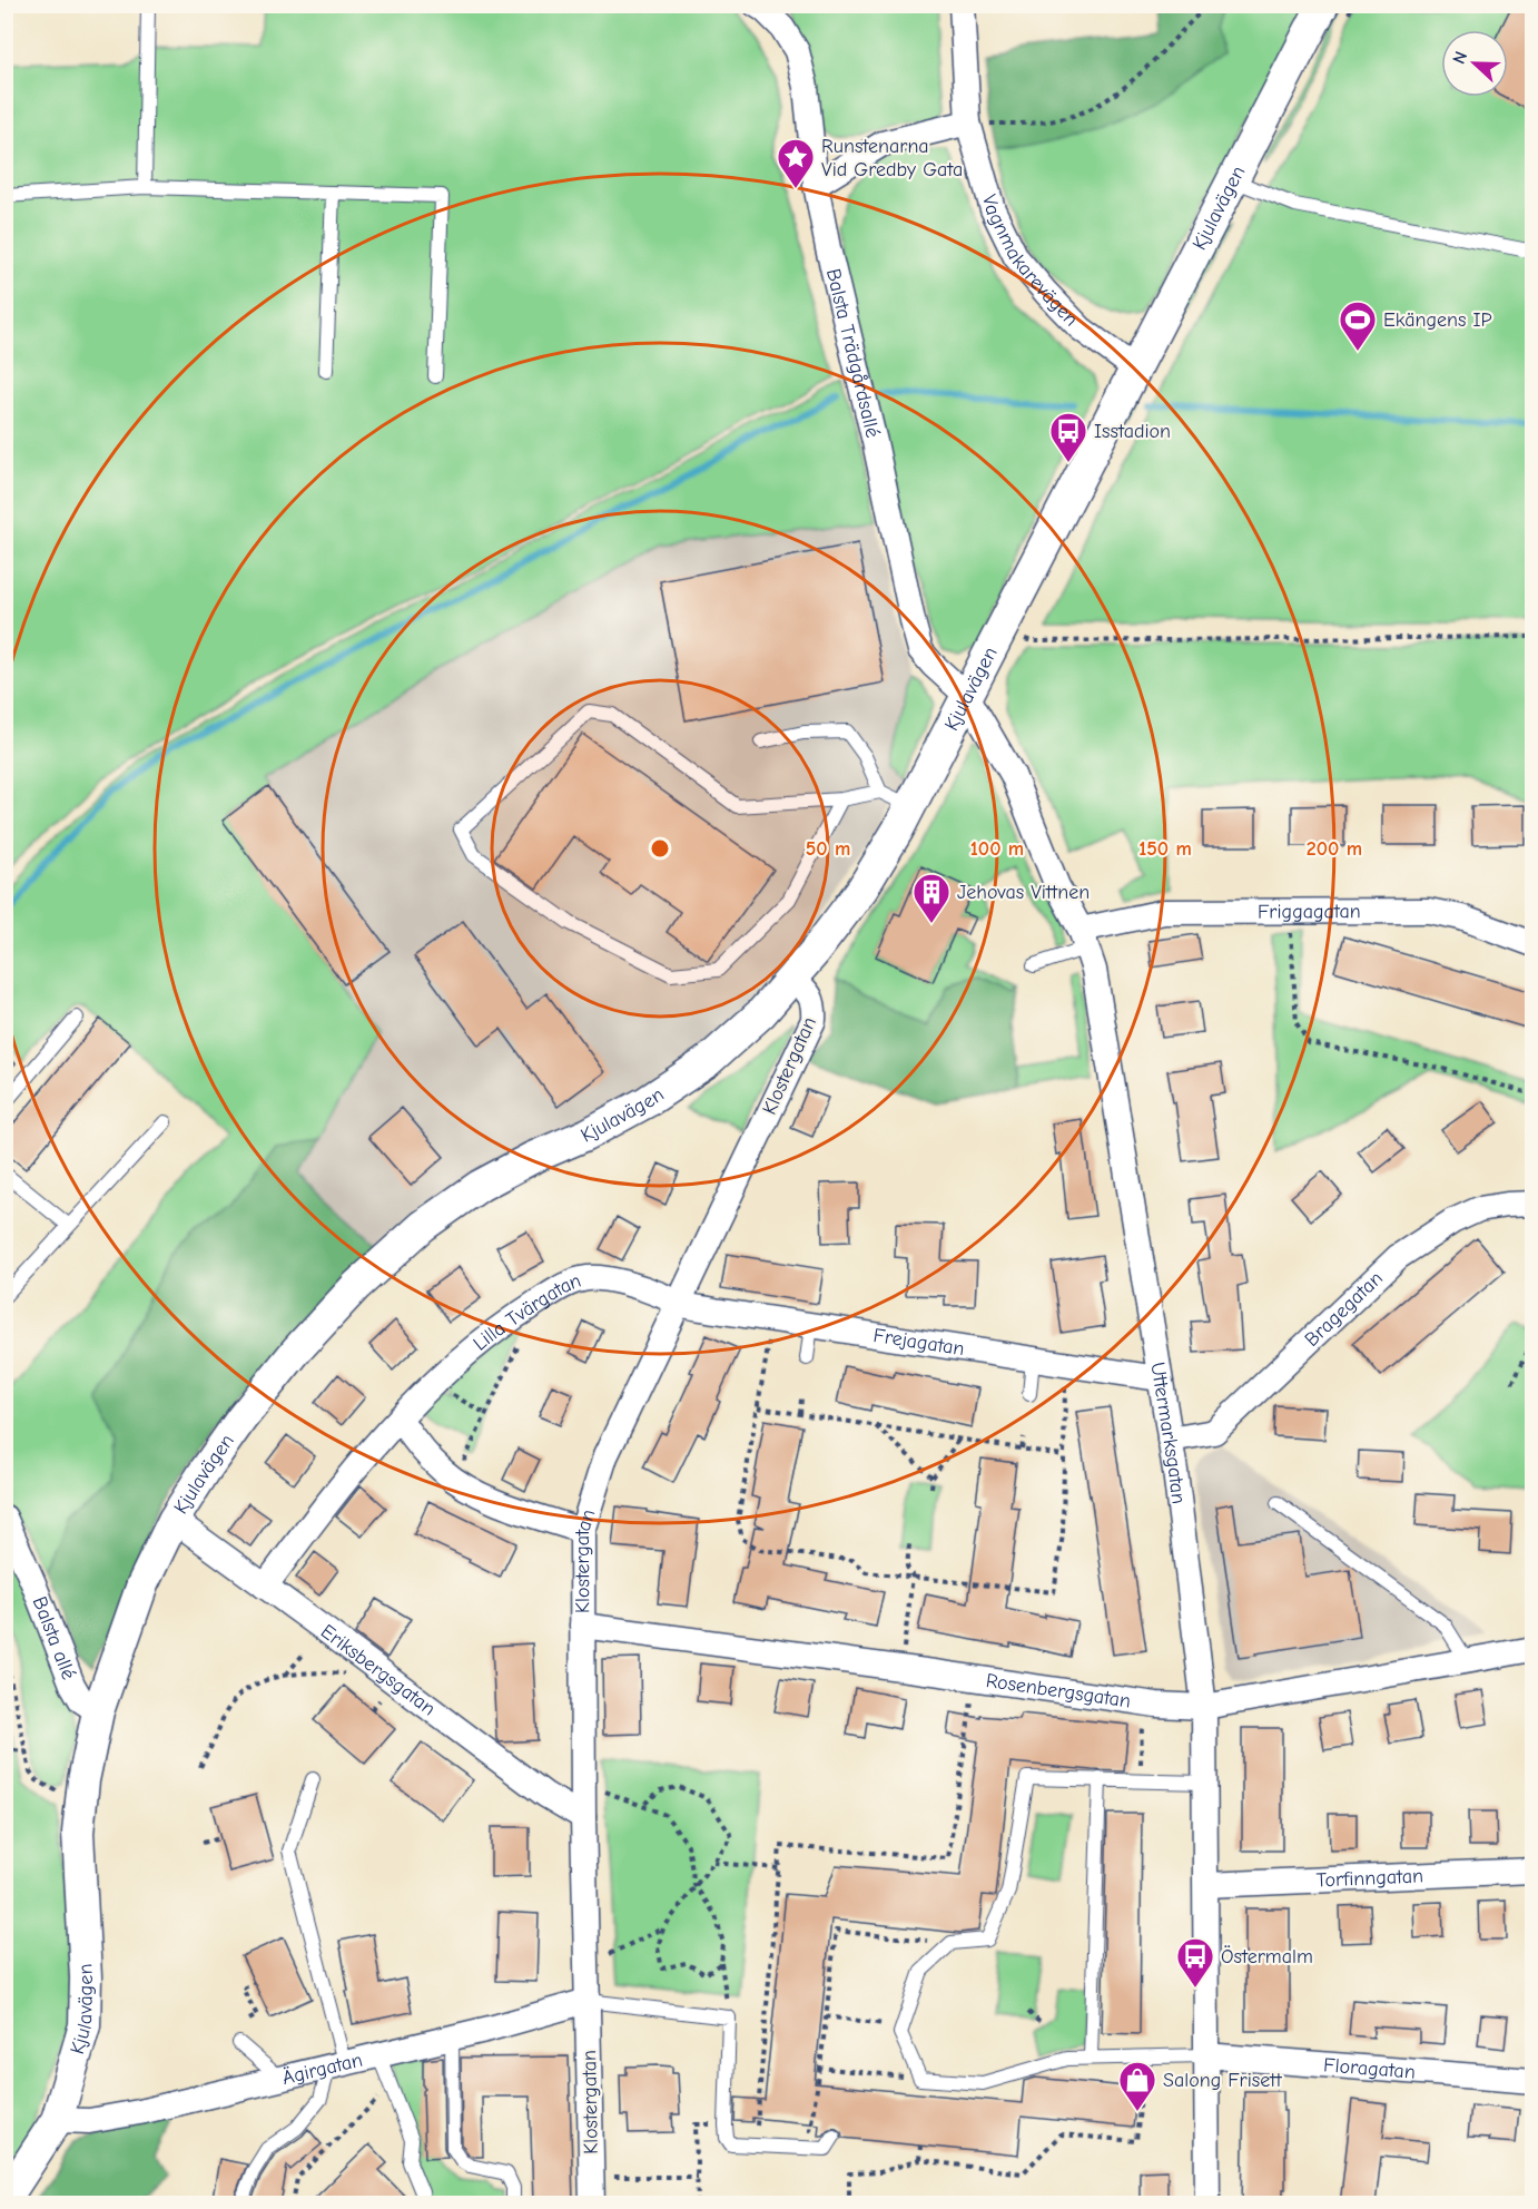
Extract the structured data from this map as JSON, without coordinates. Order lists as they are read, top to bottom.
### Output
{
  "streets": {
    "street": [
      "Kjulavägen",
      "Vagnmakarevägen",
      "Balsta Trädgårdsallé",
      "Friggagatan",
      "Klostergatan",
      "Bragegatan",
      "Lilla Tvärgatan",
      "Frejagatan",
      "Uttermarksgatan",
      "Balsta allé",
      "Eriksbergsgatan",
      "Rosenbergsgatan",
      "Torfinngatan",
      "Ägirgatan",
      "Floragatan"
    ]
  },
  "crossings": [
    ["Kjulavägen", "Vagnmakarevägen"],
    ["Kjulavägen", "Balsta Trädgårdsallé"],
    ["Kjulavägen", "Klostergatan"],
    ["Kjulavägen", "Uttermarksgatan"],
    ["Kjulavägen", "Balsta allé"],
    ["Kjulavägen", "Eriksbergsgatan"],
    ["Kjulavägen", "Ägirgatan"],
    ["Balsta Trädgårdsallé", "Uttermarksgatan"],
    ["Friggagatan", "Uttermarksgatan"],
    ["Klostergatan", "Lilla Tvärgatan"],
    ["Klostergatan", "Frejagatan"],
    ["Klostergatan", "Eriksbergsgatan"],
    ["Klostergatan", "Rosenbergsgatan"],
    ["Klostergatan", "Ägirgatan"],
    ["Bragegatan", "Uttermarksgatan"],
    ["Lilla Tvärgatan", "Frejagatan"],
    ["Lilla Tvärgatan", "Eriksbergsgatan"],
    ["Frejagatan", "Uttermarksgatan"],
    ["Uttermarksgatan", "Rosenbergsgatan"],
    ["Uttermarksgatan", "Torfinngatan"],
    ["Uttermarksgatan", "Floragatan"]
  ],
  "places": {
    "place": ["Runstenarna Vid Gredby Gata"],
    "sports": ["Ekängens IP"],
    "bus stop": ["Isstadion", "Östermalm"],
    "building": ["Jehovas Vittnen"],
    "shop": ["Salong Frisett"]
  },
  "north": "left",
  "rings": [
    "50 m",
    "100 m",
    "150 m",
    "200 m"
  ]
}
